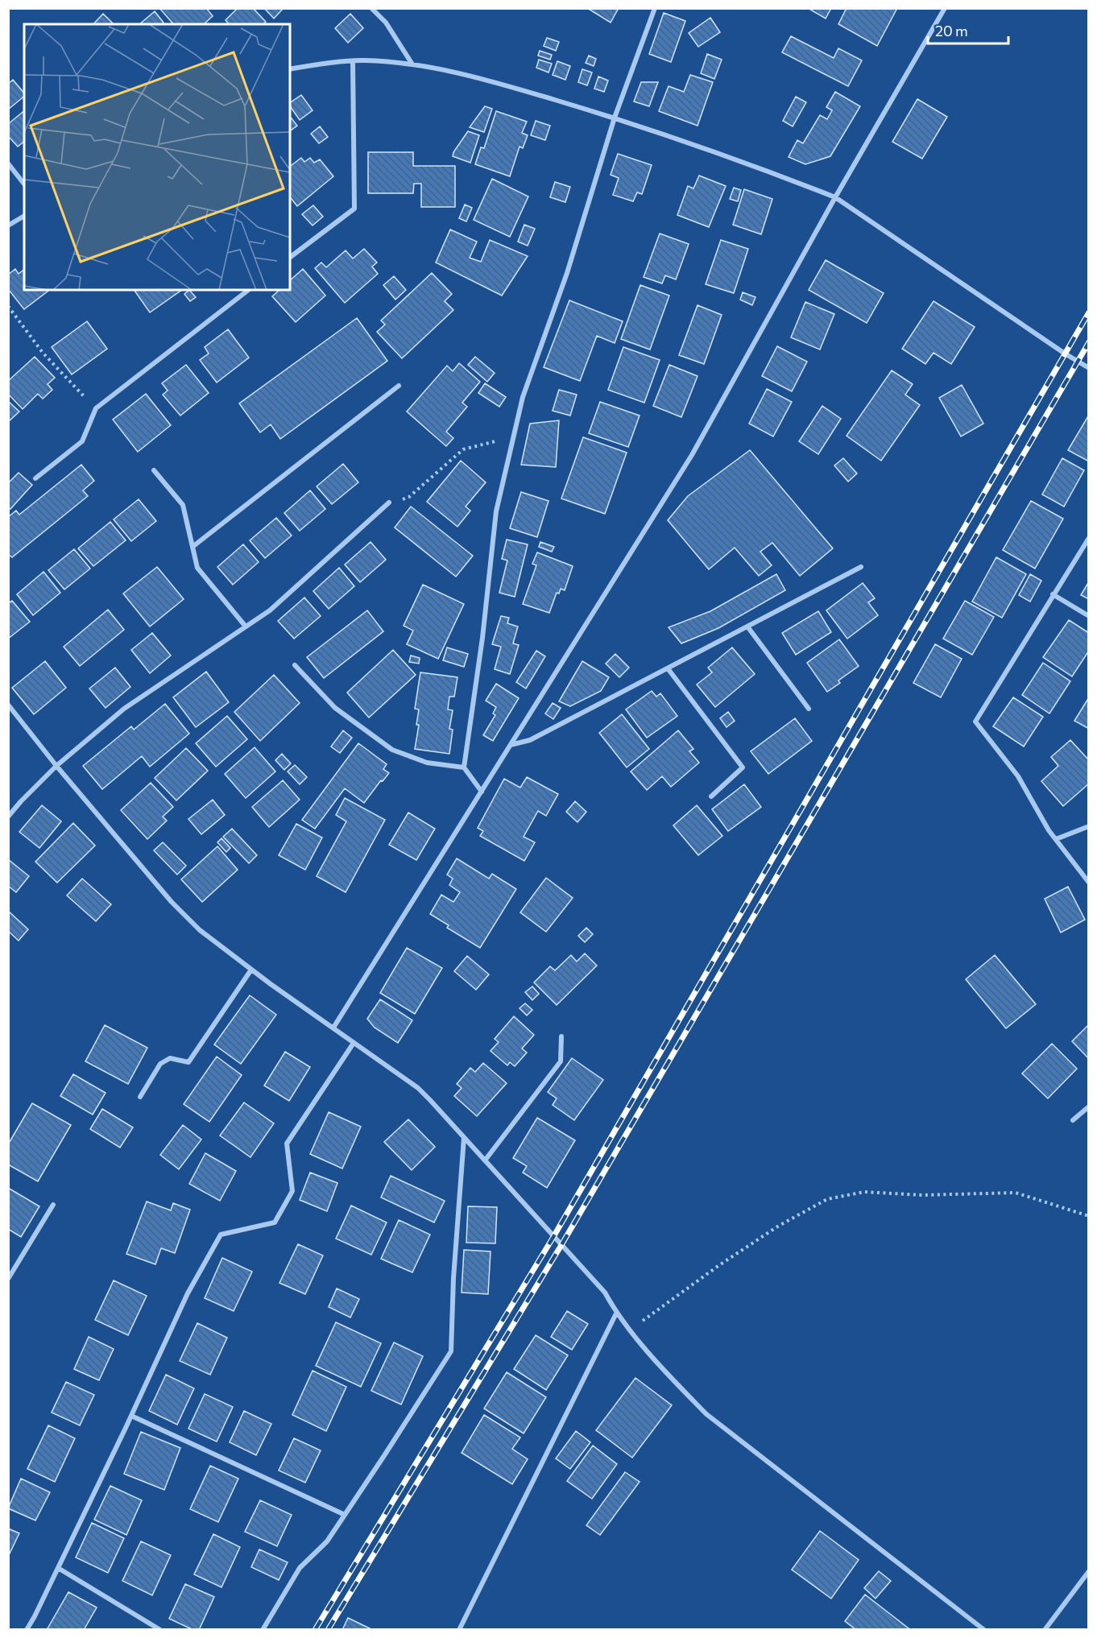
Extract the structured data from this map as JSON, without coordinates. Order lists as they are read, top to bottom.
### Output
{
  "scale_bar": "20 m"
}
